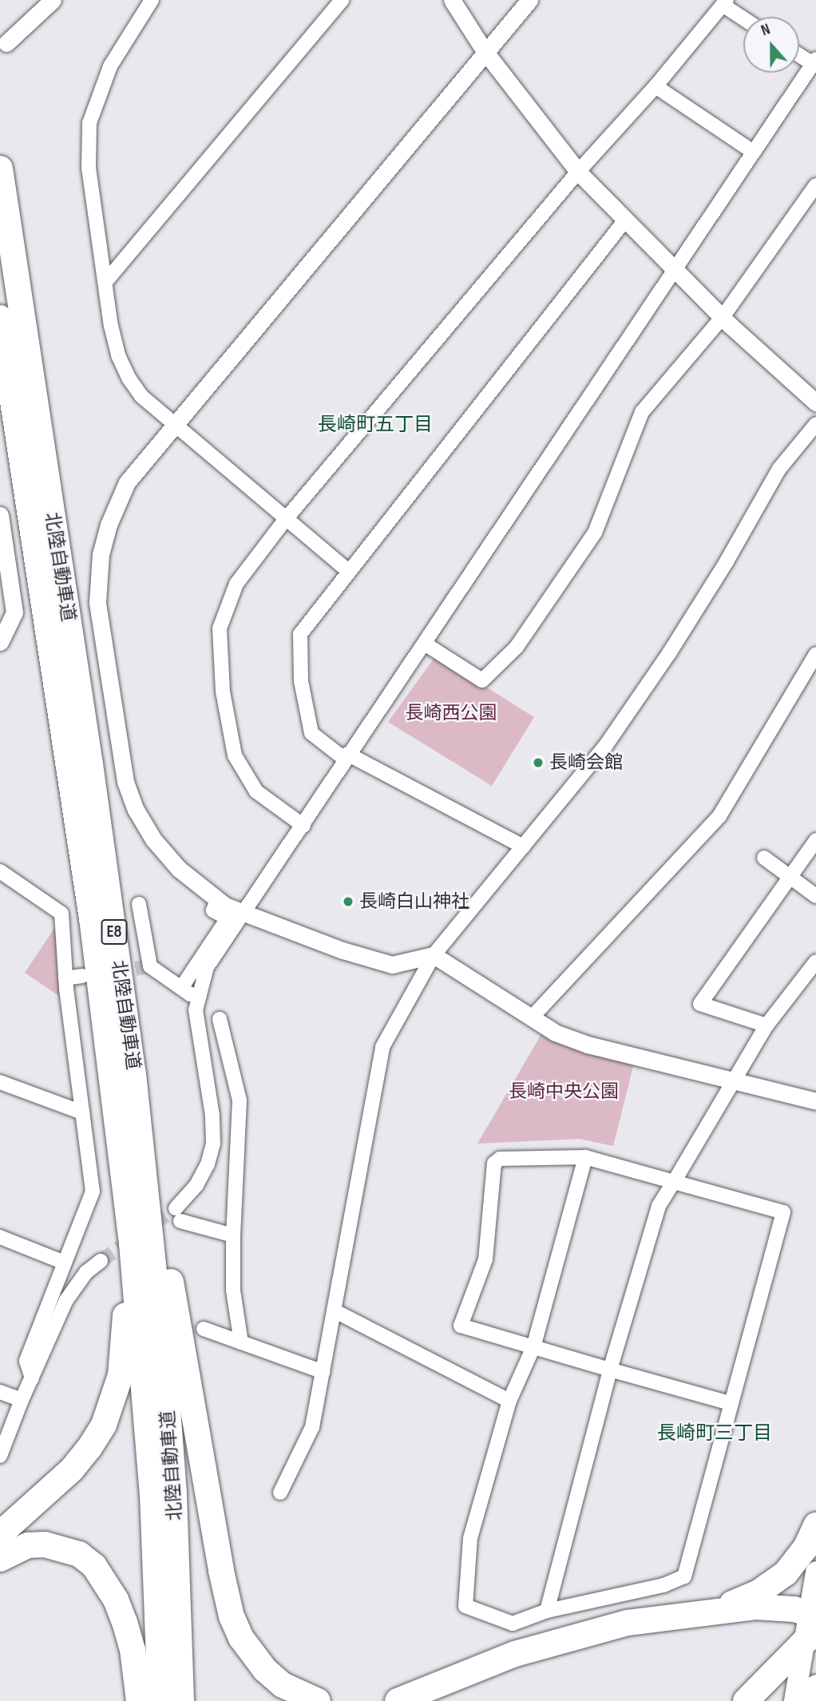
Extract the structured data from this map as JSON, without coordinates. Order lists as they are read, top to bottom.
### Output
{
  "streets": {
    "highway": ["北陸自動車道", "E8"]
  },
  "districts": ["長崎町五丁目", "長崎町三丁目"],
  "parks": ["長崎西公園", "長崎中央公園"],
  "places": ["長崎会館", "長崎白山神社"],
  "north": "top"
}
